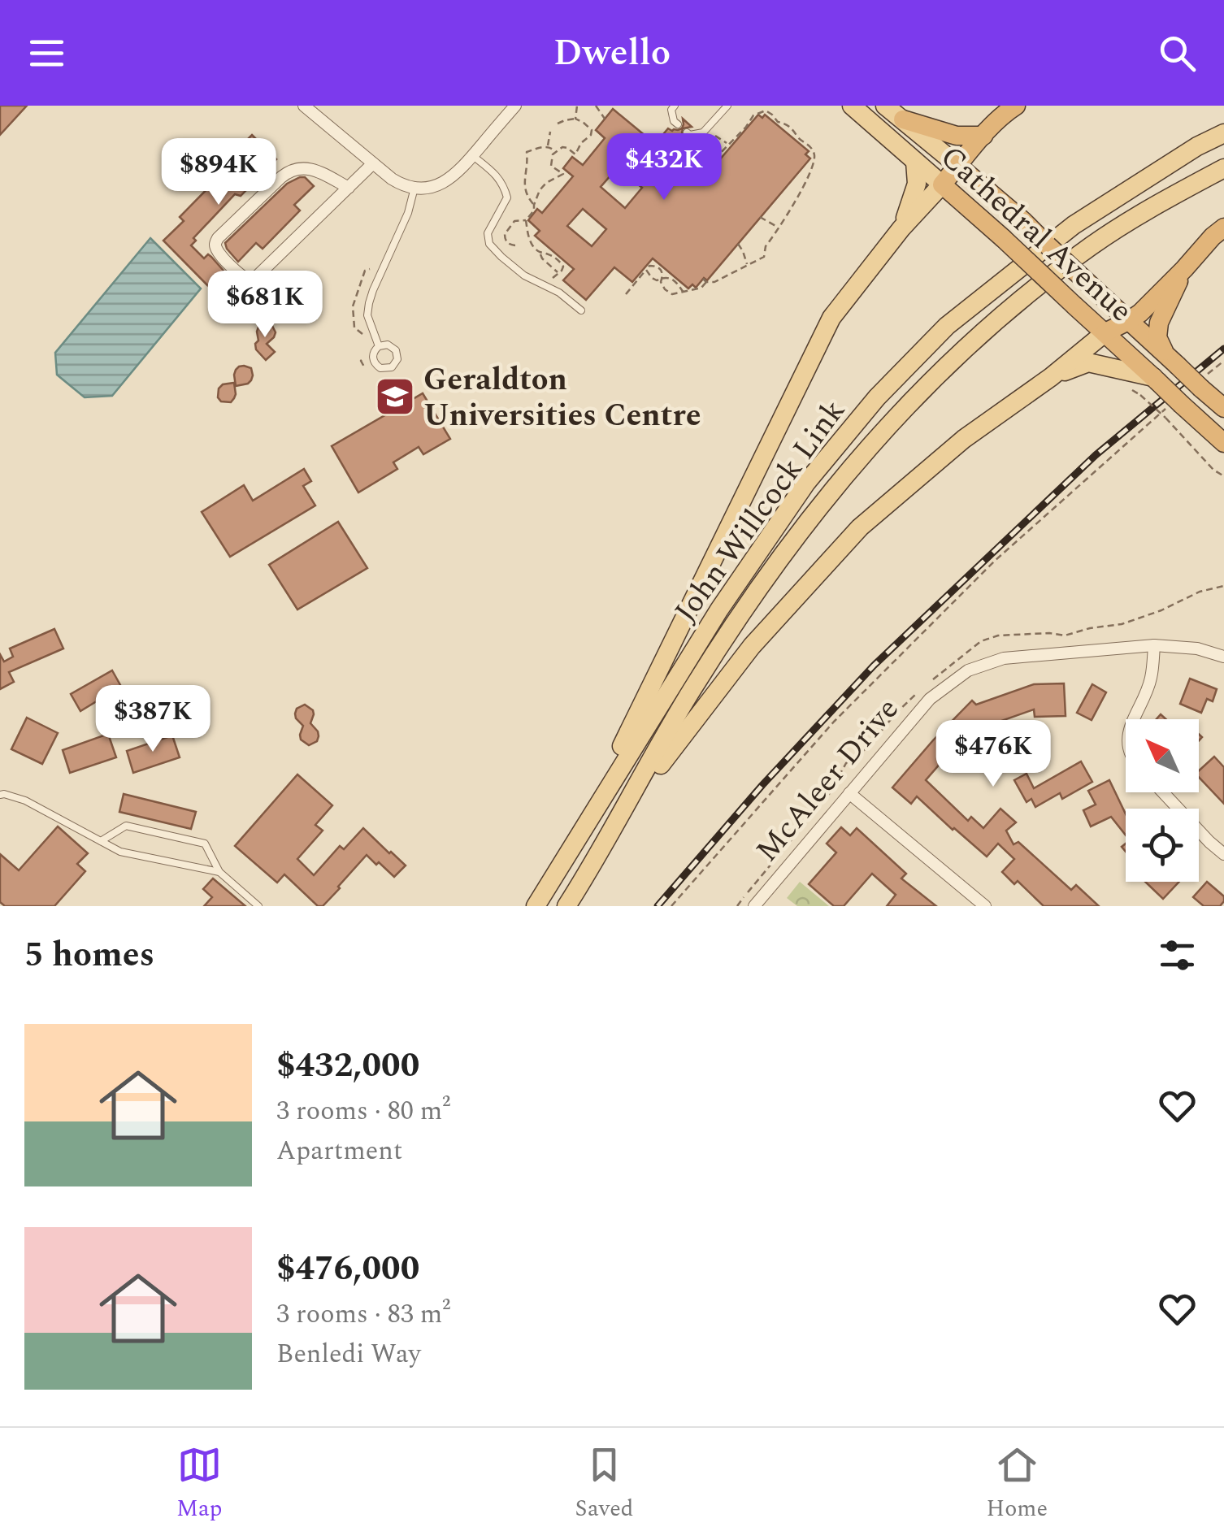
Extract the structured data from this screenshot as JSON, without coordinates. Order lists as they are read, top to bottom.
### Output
{
  "streets": {
    "highway": ["Cathedral Avenue"],
    "main road": ["John Willcock Link"],
    "street": ["McAleer Drive"]
  },
  "places": {
    "school or university": ["Geraldton Universities Centre"]
  },
  "north": "top left",
  "page": {
    "header": "Dwello",
    "price": [
      "$432K",
      "$894K",
      "$681K",
      "$387K",
      "$476K"
    ],
    "heading": "5 homes",
    "list": [
      {
        "name": "$432,000",
        "note": "3 rooms · 80 m² · Apartment"
      },
      {
        "name": "$476,000",
        "note": "3 rooms · 83 m² · Benledi Way"
      }
    ],
    "tabs": ["Map", "Saved", "Home"]
  }
}
